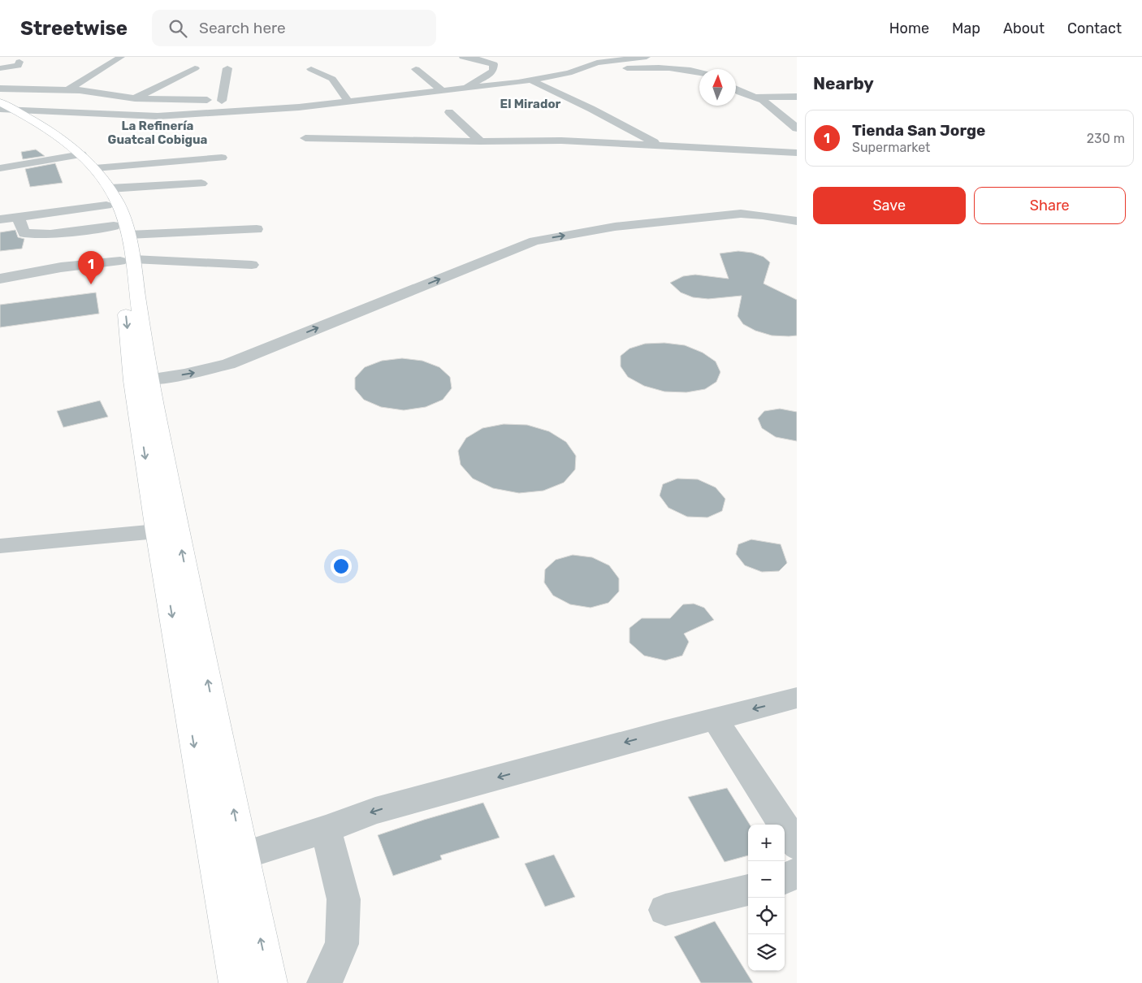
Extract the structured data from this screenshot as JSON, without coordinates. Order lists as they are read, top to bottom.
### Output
{
  "districts": ["El Mirador", "La Refinería Guatcal Cobigua"],
  "north": "top",
  "page": {
    "header": "Streetwise",
    "search": "Search here",
    "nav": [
      "Home",
      "Map",
      "About",
      "Contact"
    ],
    "heading": "Nearby",
    "list": [
      {
        "mark": "1",
        "name": "Tienda San Jorge",
        "note": "Supermarket",
        "value": "230 m"
      }
    ],
    "buttons": ["Save", "Share"],
    "pins": "1",
    "map_buttons": ["+", "−"]
  }
}
